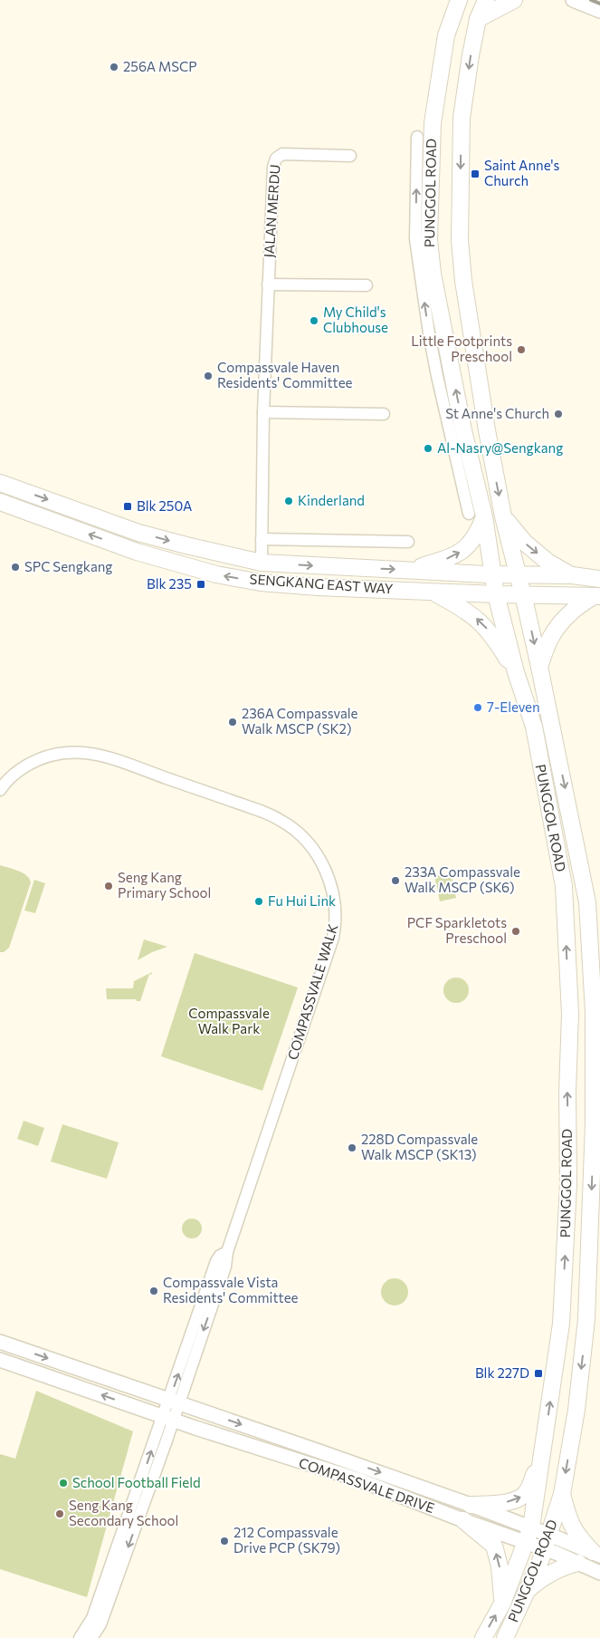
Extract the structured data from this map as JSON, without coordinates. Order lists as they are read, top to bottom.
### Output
{
  "streets": {
    "main road": ["PUNGGOL ROAD", "SENGKANG EAST WAY"],
    "street": ["JALAN MERDU", "COMPASSVALE WALK", "COMPASSVALE DRIVE"]
  },
  "crossings": [
    ["PUNGGOL ROAD", "SENGKANG EAST WAY"],
    ["PUNGGOL ROAD", "COMPASSVALE DRIVE"],
    ["JALAN MERDU", "SENGKANG EAST WAY"],
    ["COMPASSVALE WALK", "COMPASSVALE DRIVE"]
  ],
  "parks": ["Compassvale Walk Park"],
  "places": {
    "other": [
      "256A MSCP",
      "My Child's Clubhouse",
      "Little Footprints Preschool",
      "Compassvale Haven Residents' Committee",
      "St Anne's Church",
      "Al-Nasry@Sengkang",
      "Kinderland",
      "SPC Sengkang",
      "7-Eleven",
      "236A Compassvale Walk MSCP (SK2)",
      "233A Compassvale Walk MSCP (SK6)",
      "Seng Kang Primary School",
      "Fu Hui Link",
      "PCF Sparkletots Preschool",
      "228D Compassvale Walk MSCP (SK13)",
      "Compassvale Vista Residents' Committee",
      "School Football Field",
      "Seng Kang Secondary School",
      "212 Compassvale Drive PCP (SK79)"
    ],
    "transit": [
      "Saint Anne's Church",
      "Blk 250A",
      "Blk 235",
      "Blk 227D"
    ]
  }
}
